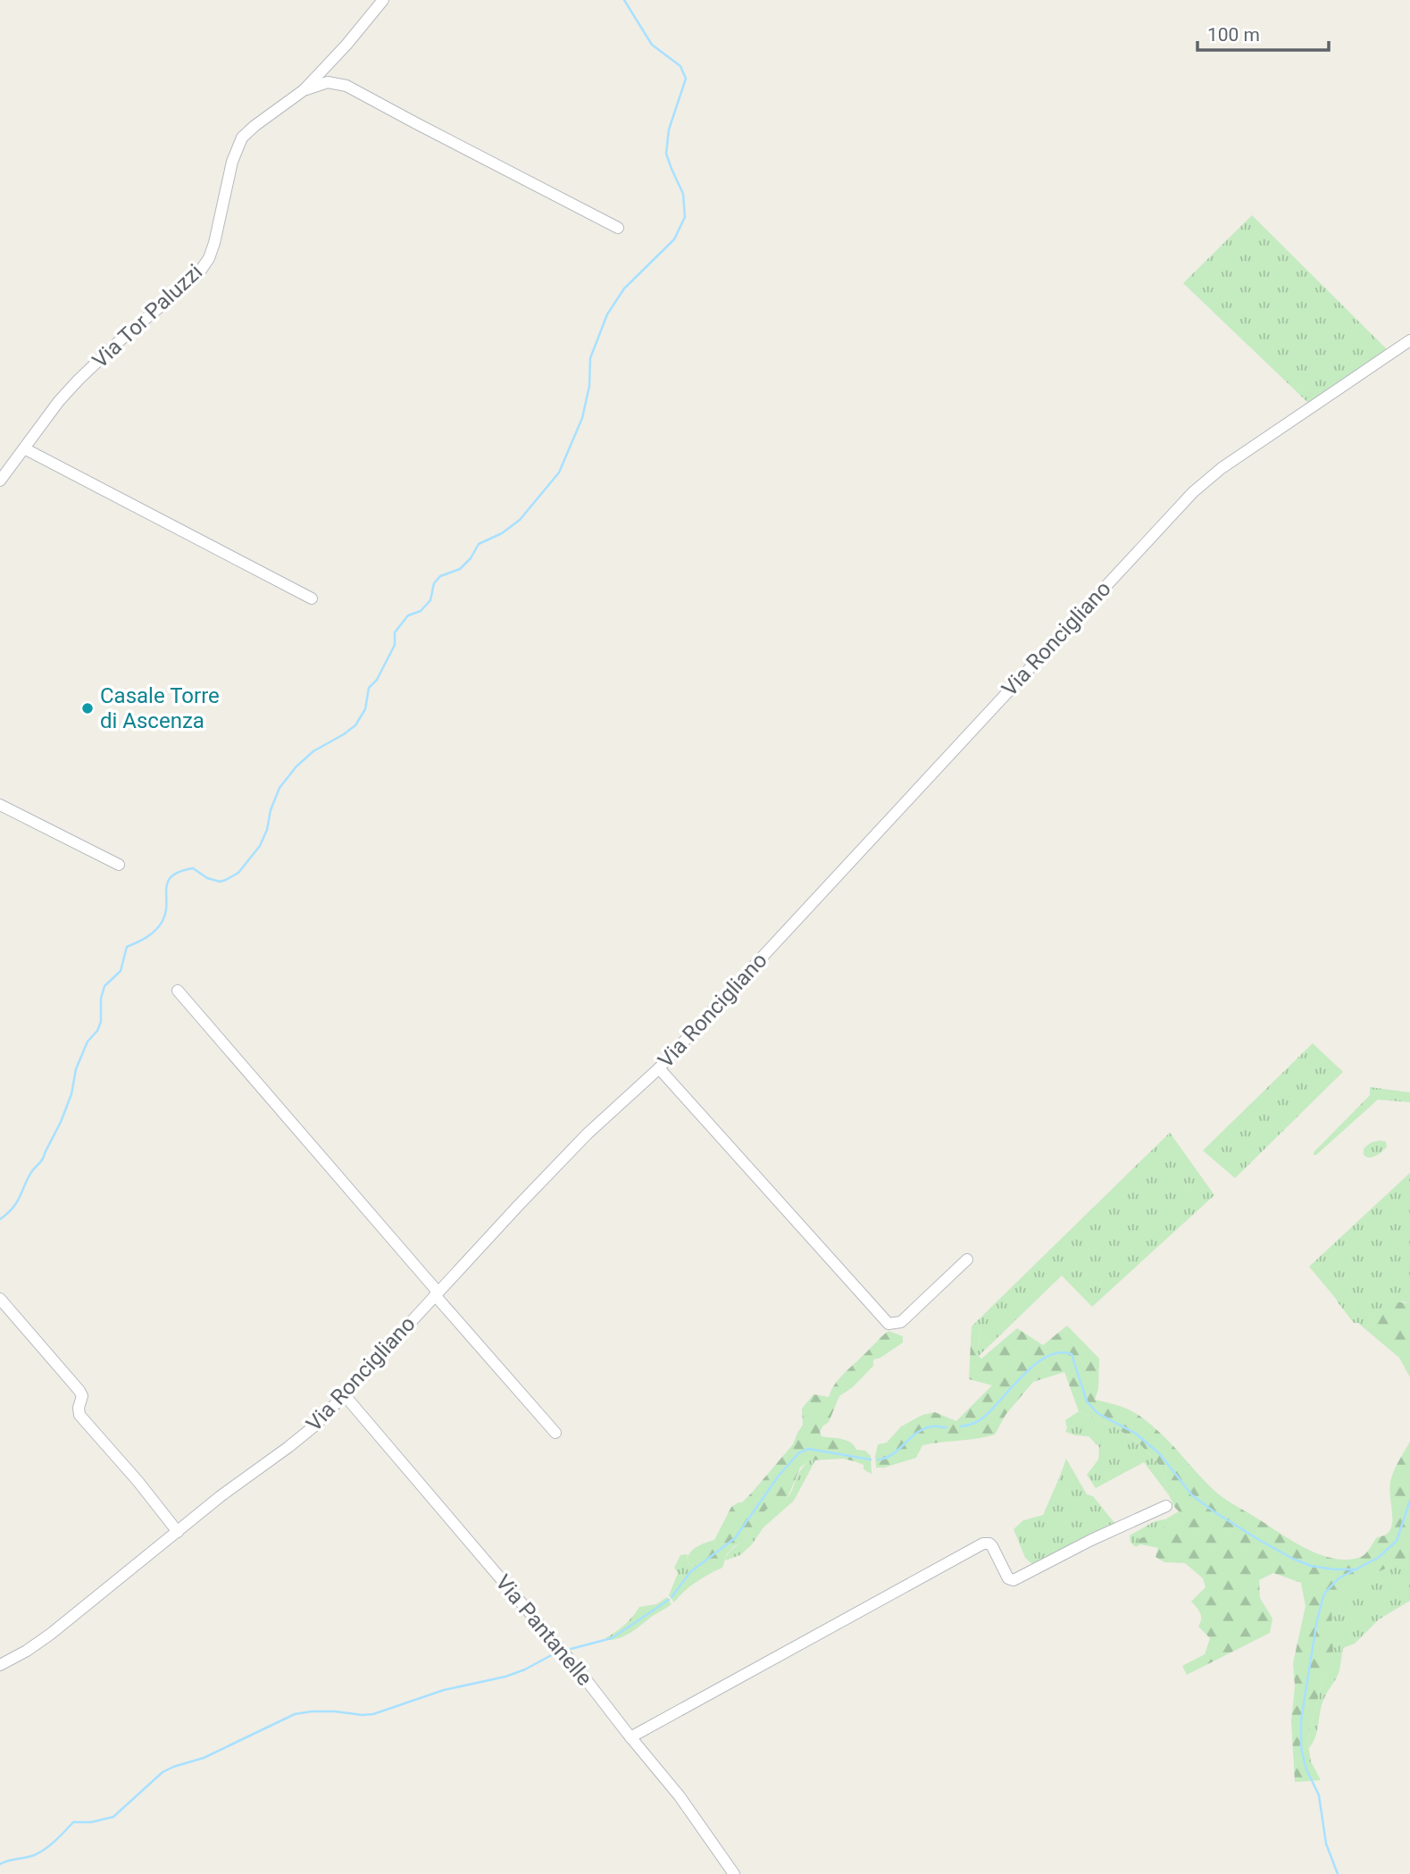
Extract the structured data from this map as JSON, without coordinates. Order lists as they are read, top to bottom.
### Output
{
  "streets": {
    "street": ["Via Tor Paluzzi", "Via Roncigliano", "Via Pantanelle"]
  },
  "crossings": [
    ["Via Roncigliano", "Via Pantanelle"]
  ],
  "places": ["Casale Torre di Ascenza"],
  "scale_bar": "100 m"
}
